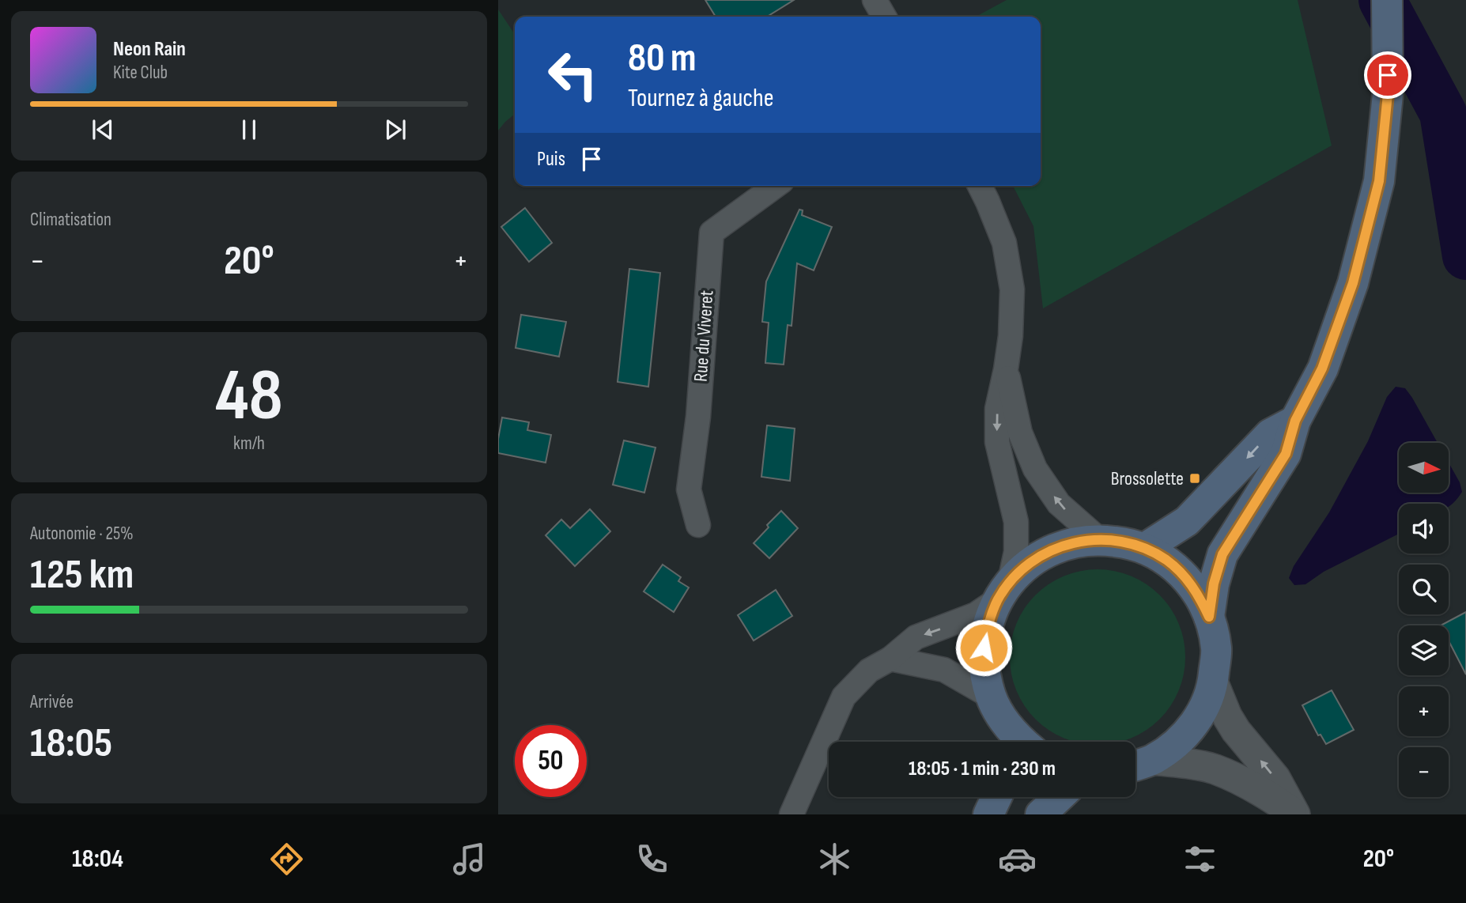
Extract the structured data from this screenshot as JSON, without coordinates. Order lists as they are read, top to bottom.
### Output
{
  "streets": {
    "street": ["Rue du Viveret"]
  },
  "places": {
    "transit": ["Brossolette"]
  },
  "north": "right",
  "page": {
    "turn": ["80 m", "Tournez à gauche"],
    "song": ["Neon Rain", "Kite Club"],
    "then": "Puis",
    "tile": [
      "Climatisation",
      ["48", "km/h"],
      ["Autonomie · 25%", "125 km"],
      ["Arrivée", "18:05"]
    ],
    "heat": ["−", "20°", "+"],
    "map_buttons": ["+", "−"],
    "limit": "50",
    "trip": "18:05 · 1 min · 230 m",
    "tabs": ["18:04", "20°"]
  }
}
